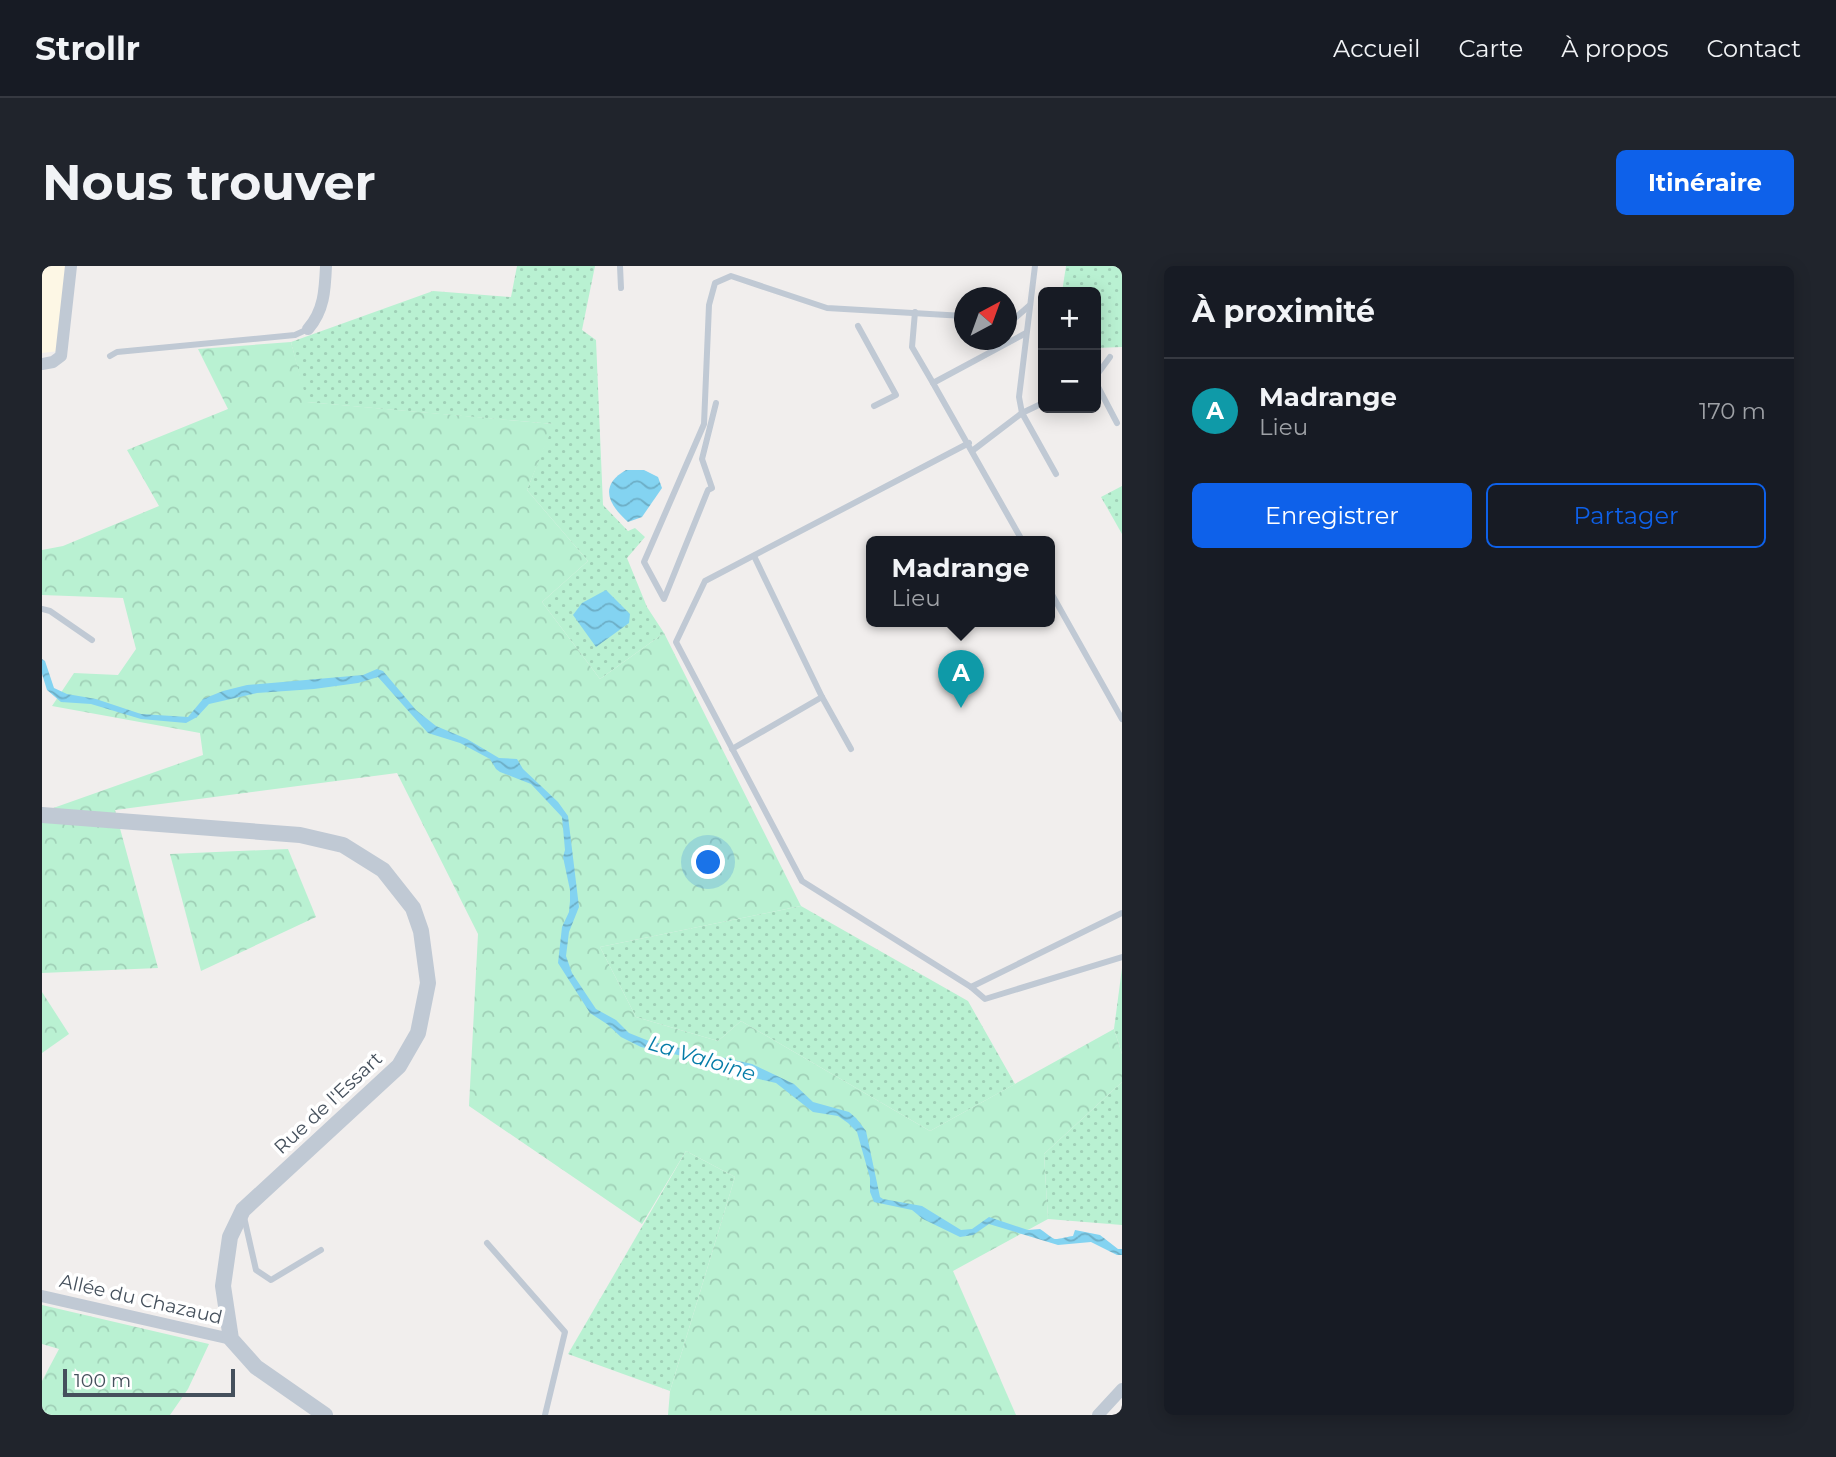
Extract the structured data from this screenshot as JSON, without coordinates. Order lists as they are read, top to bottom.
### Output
{
  "streets": {
    "street": ["Rue de l'Essart", "Allée du Chazaud"]
  },
  "crossings": [
    ["Rue de l'Essart", "Allée du Chazaud"]
  ],
  "water": ["La Valoine"],
  "scale_bar": "100 m",
  "north": "top right",
  "page": {
    "header": "Strollr",
    "nav": [
      "Accueil",
      "Carte",
      "À propos",
      "Contact"
    ],
    "buttons": [
      "Itinéraire",
      ["Enregistrer", "Partager"]
    ],
    "title": "Nous trouver",
    "heading": "À proximité",
    "map_buttons": ["+", "−"],
    "list": [
      {
        "mark": "A",
        "name": "Madrange",
        "note": "Lieu",
        "value": "170 m"
      }
    ],
    "popup": ["Madrange", "Lieu"],
    "pins": "A",
    "scale": "100 m"
  }
}
